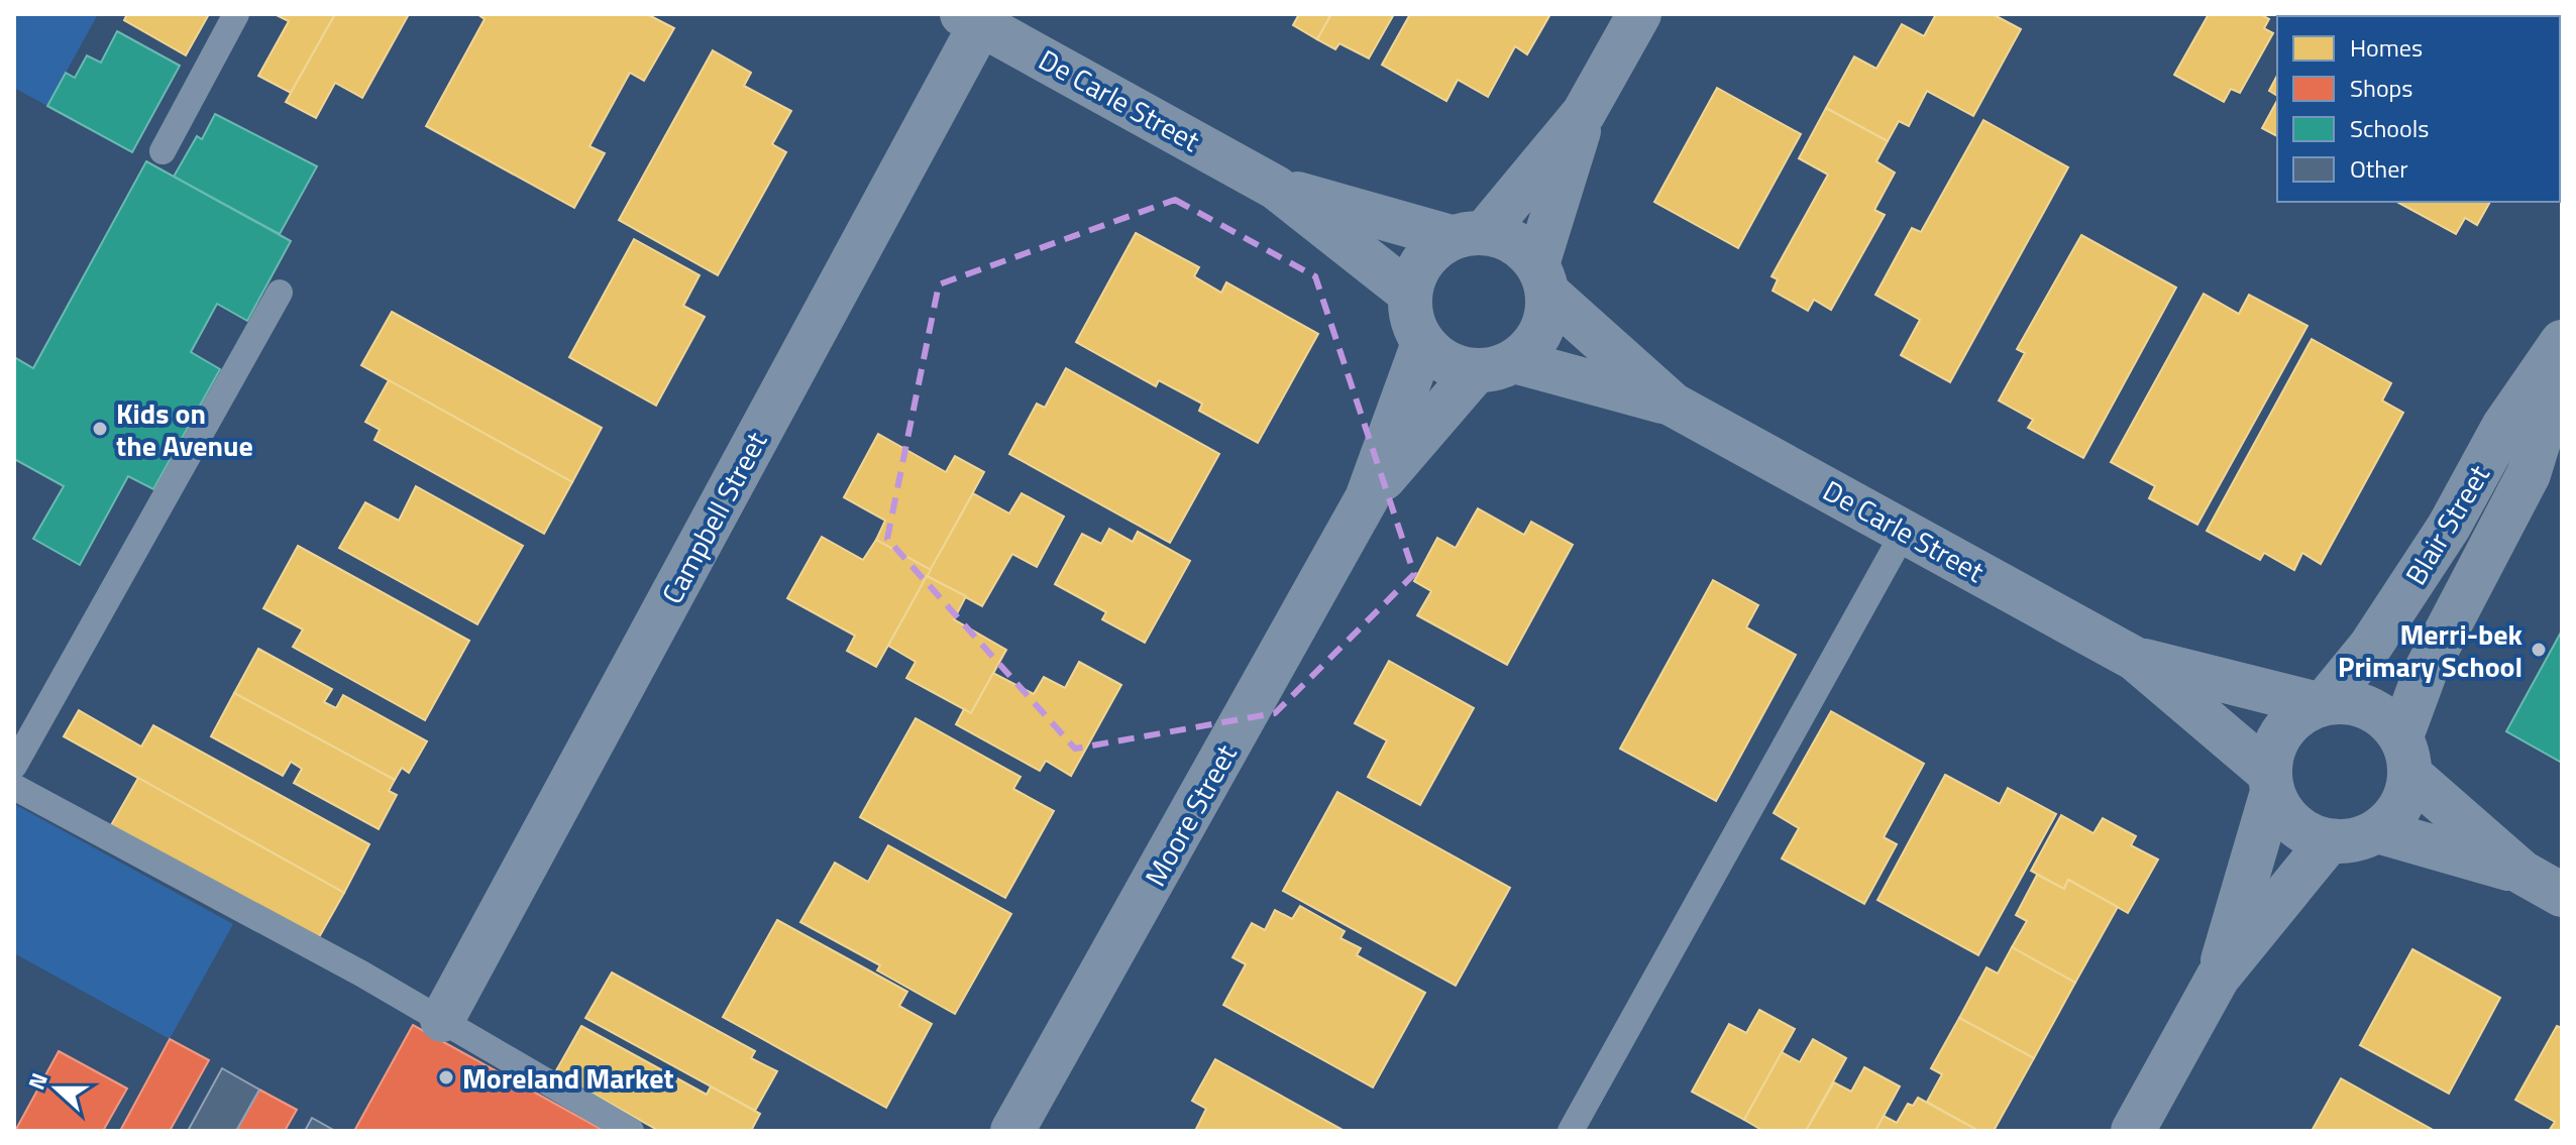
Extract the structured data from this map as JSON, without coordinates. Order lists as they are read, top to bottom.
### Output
{
  "streets": {
    "street": [
      "De Carle Street",
      "Campbell Street",
      "Blair Street",
      "Moore Street"
    ]
  },
  "crossings": [
    ["De Carle Street", "Campbell Street"],
    ["De Carle Street", "Blair Street"],
    ["De Carle Street", "Moore Street"]
  ],
  "places": ["Kids on the Avenue", "Merri-bek Primary School", "Moreland Market"],
  "legend": [
    "Homes",
    "Shops",
    "Schools",
    "Other"
  ],
  "north": "left"
}
